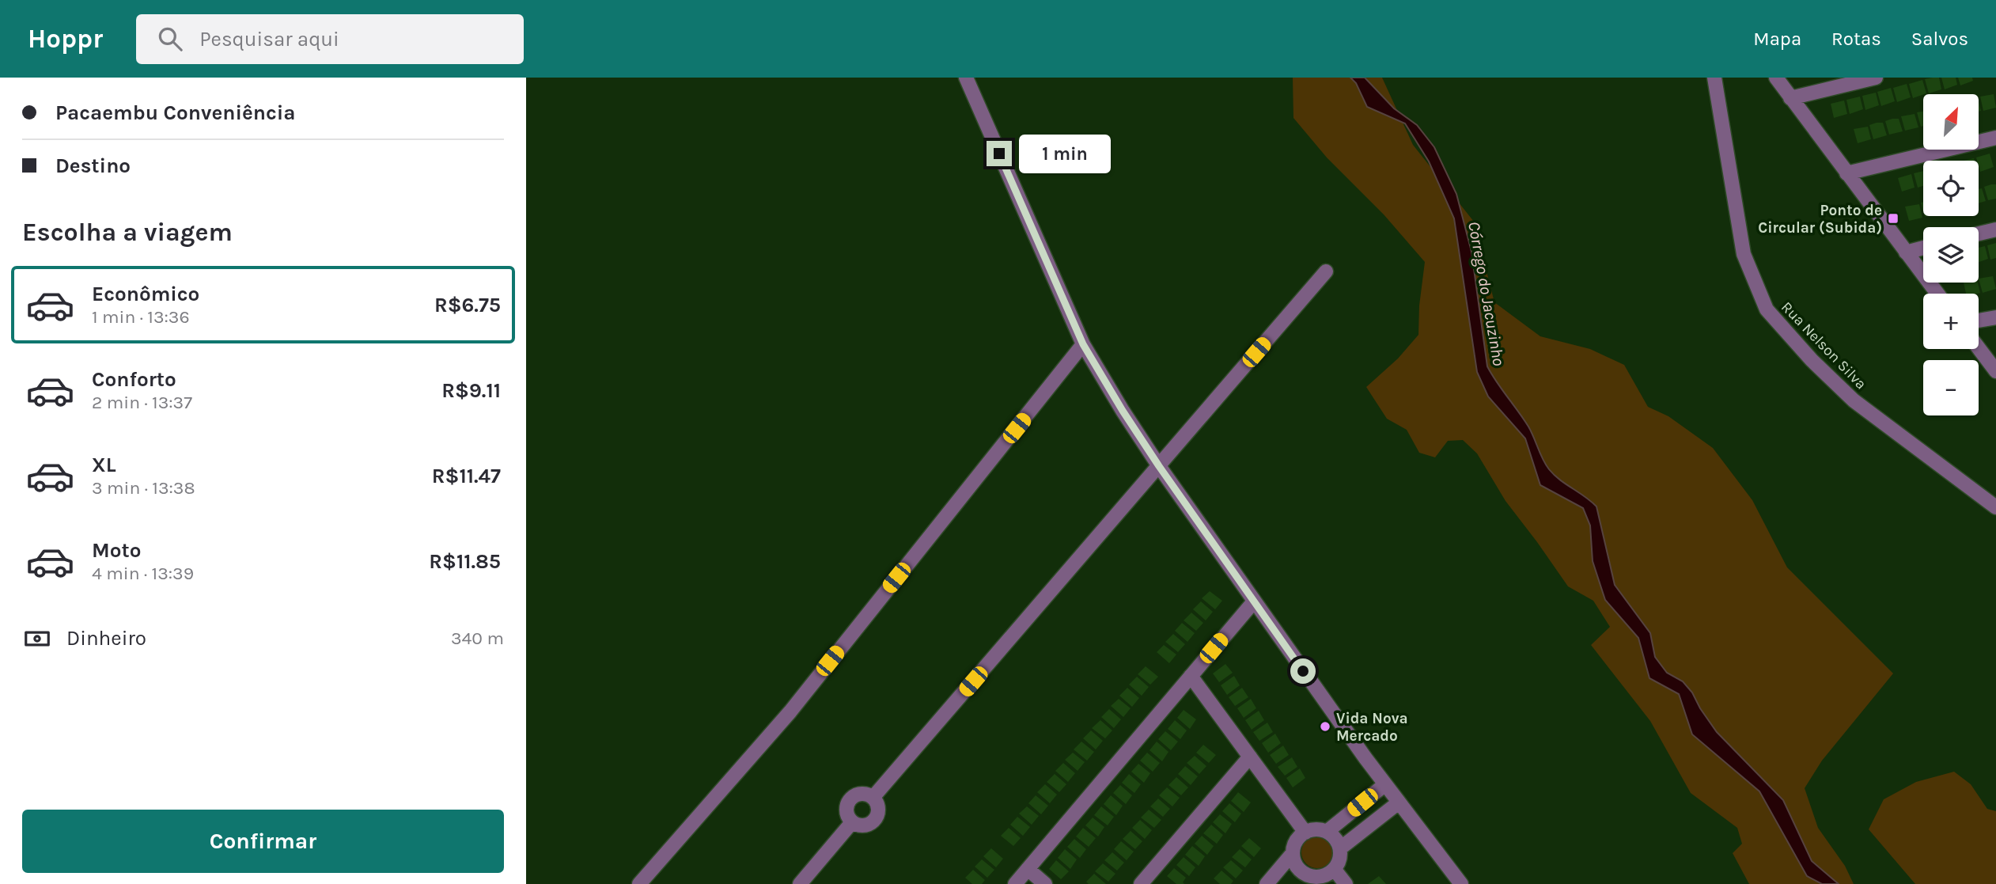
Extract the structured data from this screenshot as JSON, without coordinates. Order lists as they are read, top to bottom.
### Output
{
  "streets": {
    "street": ["Rua Nelson Silva"]
  },
  "water": ["Córrego do Jacuzinho"],
  "places": {
    "transit": ["Ponto de Circular (Subida)"],
    "other": ["Vida Nova Mercado"]
  },
  "north": "top right",
  "page": {
    "header": "Hoppr",
    "search": "Pesquisar aqui",
    "nav": ["Mapa", "Rotas", "Salvos"],
    "banner": ["Pacaembu Conveniência", "Destino"],
    "map_buttons": ["+", "−"],
    "bubble": "1 min",
    "heading": "Escolha a viagem",
    "list": [
      {
        "name": "Econômico",
        "note": "1 min · 13:36",
        "value": "R$6.75"
      },
      {
        "name": "Conforto",
        "note": "2 min · 13:37",
        "value": "R$9.11"
      },
      {
        "name": "XL",
        "note": "3 min · 13:38",
        "value": "R$11.47"
      },
      {
        "name": "Moto",
        "note": "4 min · 13:39",
        "value": "R$11.85"
      }
    ],
    "pay": ["Dinheiro", "340 m"],
    "buttons": "Confirmar"
  }
}
